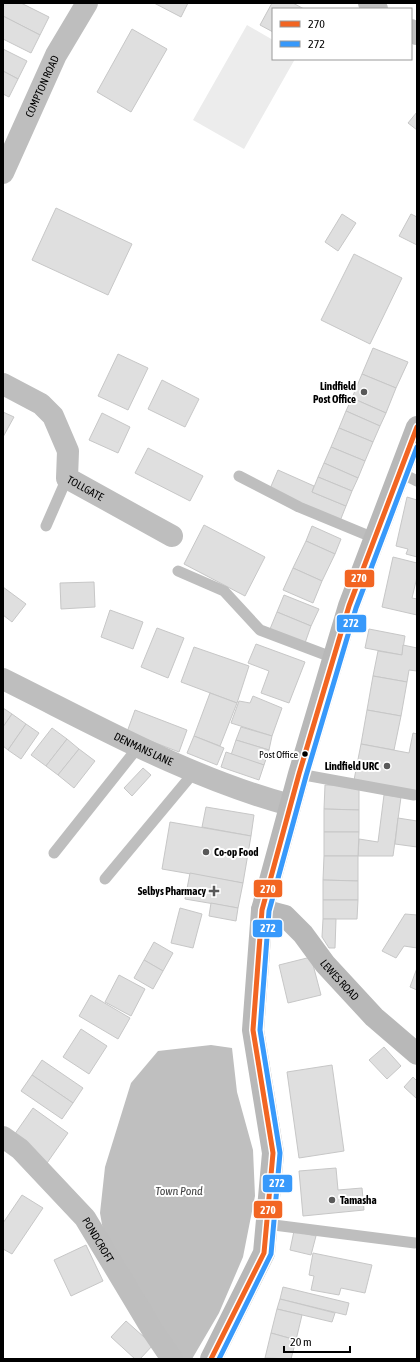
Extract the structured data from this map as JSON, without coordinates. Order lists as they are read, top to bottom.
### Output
{
  "streets": {
    "main road": ["LEWES ROAD"],
    "street": [
      "COMPTON ROAD",
      "TOLLGATE",
      "DENMANS LANE",
      "PONDCROFT"
    ]
  },
  "water": ["Town Pond"],
  "places": {
    "other": [
      "Lindfield Post Office",
      "Post Office",
      "Lindfield URC",
      "Co-op Food",
      "Tamasha"
    ],
    "health": ["Selbys Pharmacy"]
  },
  "lines": ["transit line 270", "transit line 272"],
  "legend": ["270", "272"],
  "scale_bar": "20 m"
}
